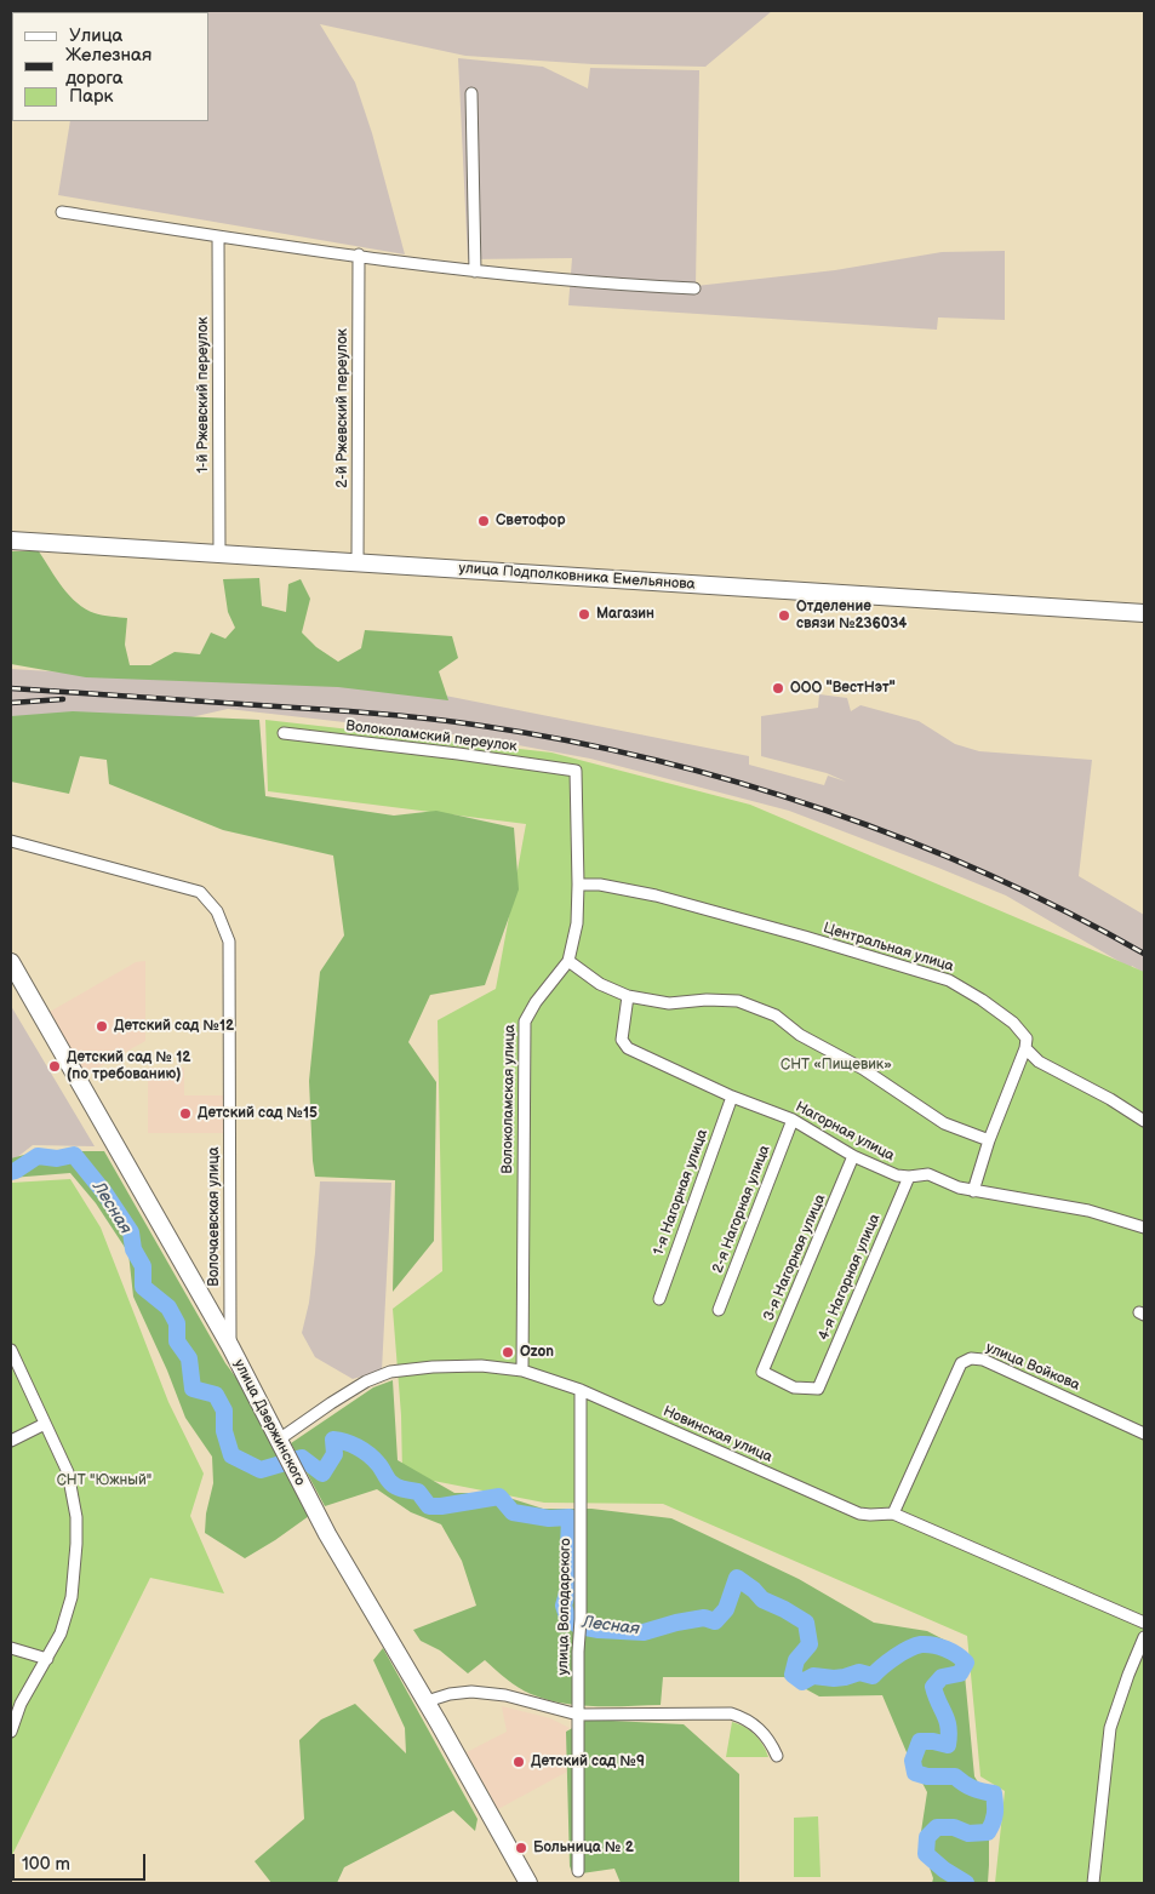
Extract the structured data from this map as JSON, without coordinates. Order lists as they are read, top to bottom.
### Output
{
  "streets": {
    "main road": ["улица Подполковника Емельянова", "улица Дзержинского"],
    "street": [
      "1-й Ржевский переулок",
      "2-й Ржевский переулок",
      "Волоколамский переулок",
      "Центральная улица",
      "Волоколамская улица",
      "Нагорная улица",
      "1-я Нагорная улица",
      "2-я Нагорная улица",
      "Волочаевская улица",
      "3-я Нагорная улица",
      "4-я Нагорная улица",
      "улица Войкова",
      "Новинская улица",
      "улица Володарского"
    ]
  },
  "crossings": [
    ["1-й Ржевский переулок", "улица Подполковника Емельянова"],
    ["2-й Ржевский переулок", "улица Подполковника Емельянова"],
    ["Волоколамский переулок", "Волоколамская улица"],
    ["Центральная улица", "Волоколамская улица"],
    ["Волоколамская улица", "Новинская улица"],
    ["Нагорная улица", "1-я Нагорная улица"],
    ["Нагорная улица", "2-я Нагорная улица"],
    ["Нагорная улица", "3-я Нагорная улица"],
    ["Нагорная улица", "4-я Нагорная улица"],
    ["Волочаевская улица", "улица Дзержинского"],
    ["3-я Нагорная улица", "4-я Нагорная улица"],
    ["улица Войкова", "Новинская улица"],
    ["улица Дзержинского", "Новинская улица"],
    ["Новинская улица", "улица Володарского"]
  ],
  "water": ["Лесная"],
  "parks": ["СНТ «Пищевик»", "СНТ \"Южный\""],
  "places": [
    "Светофор",
    "Магазин",
    "Отделение связи №236034",
    "ООО \"ВестНэт\"",
    "Детский сад №12",
    "Детский сад № 12 (по требованию)",
    "Детский сад №15",
    "Ozon",
    "Детский сад №9",
    "Больница № 2"
  ],
  "legend": ["Улица", "Железная дорога", "Парк"],
  "scale_bar": "100 m"
}
